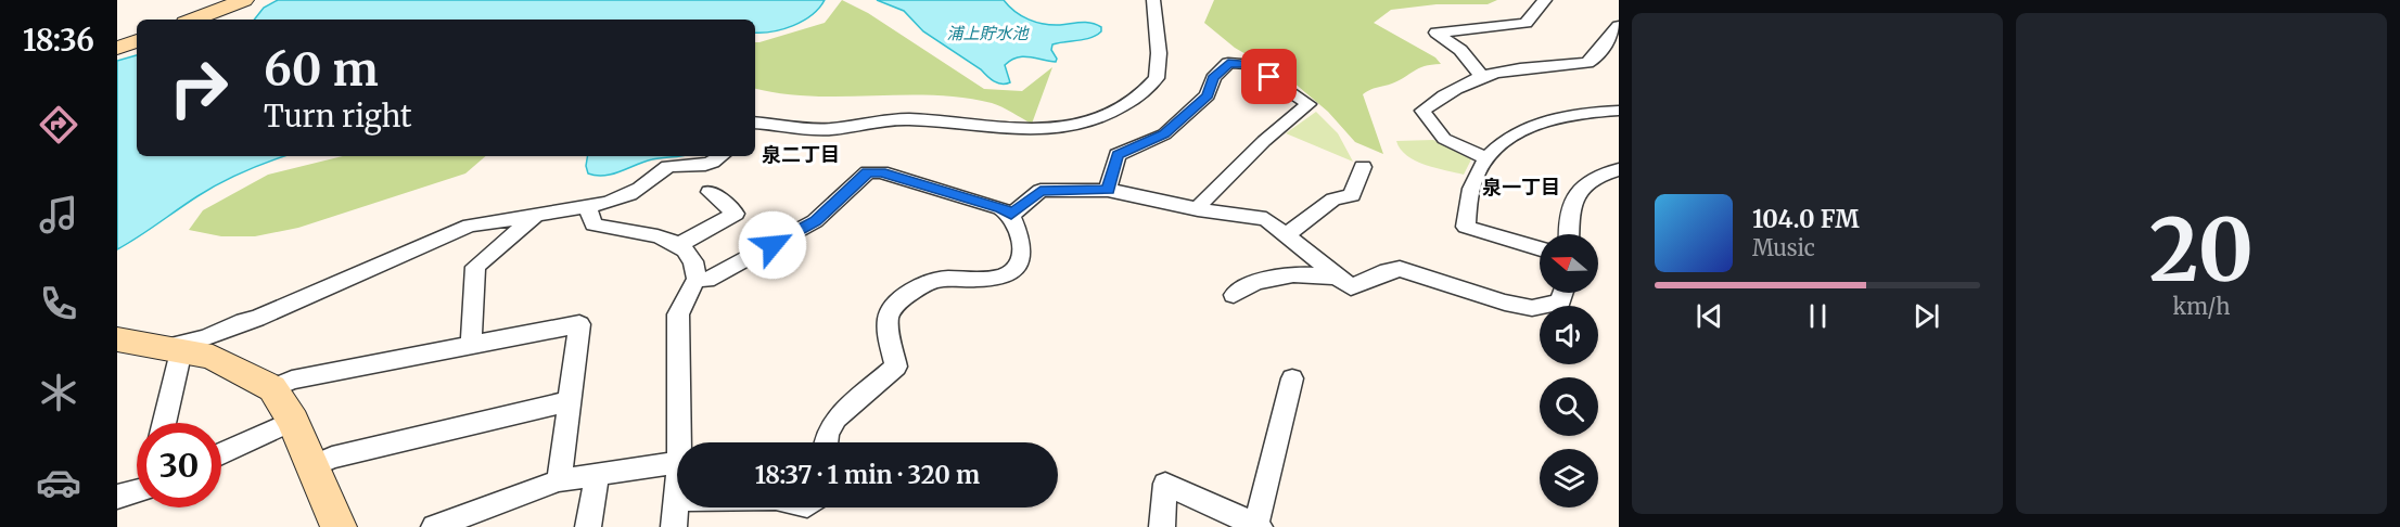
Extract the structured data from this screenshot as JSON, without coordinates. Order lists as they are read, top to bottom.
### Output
{
  "districts": ["泉二丁目", "泉一丁目"],
  "water": ["浦上貯水池"],
  "north": "left",
  "page": {
    "tabs": "18:36",
    "tile": ["20", "km/h"],
    "turn": ["60 m", "Turn right"],
    "song": ["104.0 FM", "Music"],
    "limit": "30",
    "trip": "18:37 · 1 min · 320 m"
  }
}
